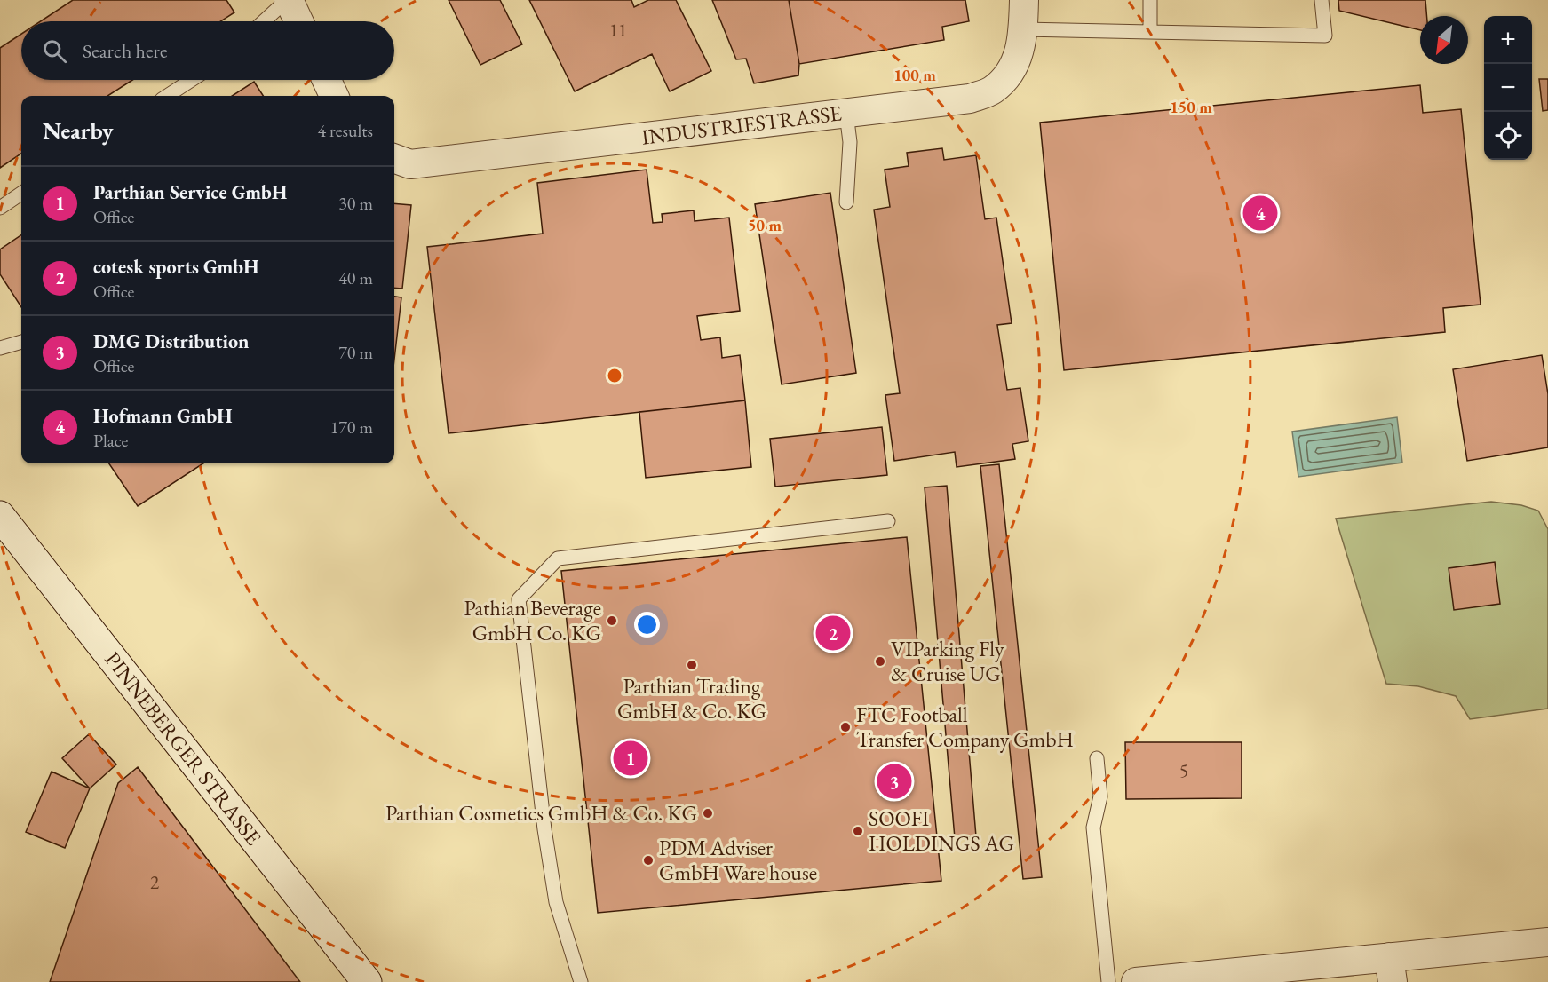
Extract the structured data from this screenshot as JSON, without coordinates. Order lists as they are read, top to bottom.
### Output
{
  "streets": {
    "main road": ["PINNEBERGER STRASSE"],
    "street": ["INDUSTRIESTRASSE"]
  },
  "places": [
    "Pathian Beverage GmbH Co. KG",
    "VIParking Fly & Cruise UG",
    "Parthian Trading GmbH & Co. KG",
    "FTC Football Transfer Company GmbH",
    "Parthian Cosmetics GmbH & Co. KG",
    "SOOFI HOLDINGS AG",
    "PDM Adviser GmbH Ware house"
  ],
  "house_numbers": ["11", "5", "2"],
  "north": "bottom left",
  "page": {
    "map_buttons": ["+", "−"],
    "search": "Search here",
    "heading": ["Nearby", "4 results"],
    "list": [
      {
        "mark": "1",
        "name": "Parthian Service GmbH",
        "note": "Office",
        "value": "30 m"
      },
      {
        "mark": "2",
        "name": "cotesk sports GmbH",
        "note": "Office",
        "value": "40 m"
      },
      {
        "mark": "3",
        "name": "DMG Distribution",
        "note": "Office",
        "value": "70 m"
      },
      {
        "mark": "4",
        "name": "Hofmann GmbH",
        "note": "Place",
        "value": "170 m"
      }
    ],
    "pins": [
      "4",
      "2",
      "1",
      "3"
    ]
  },
  "rings": ["100 m", "150 m", "50 m"]
}
